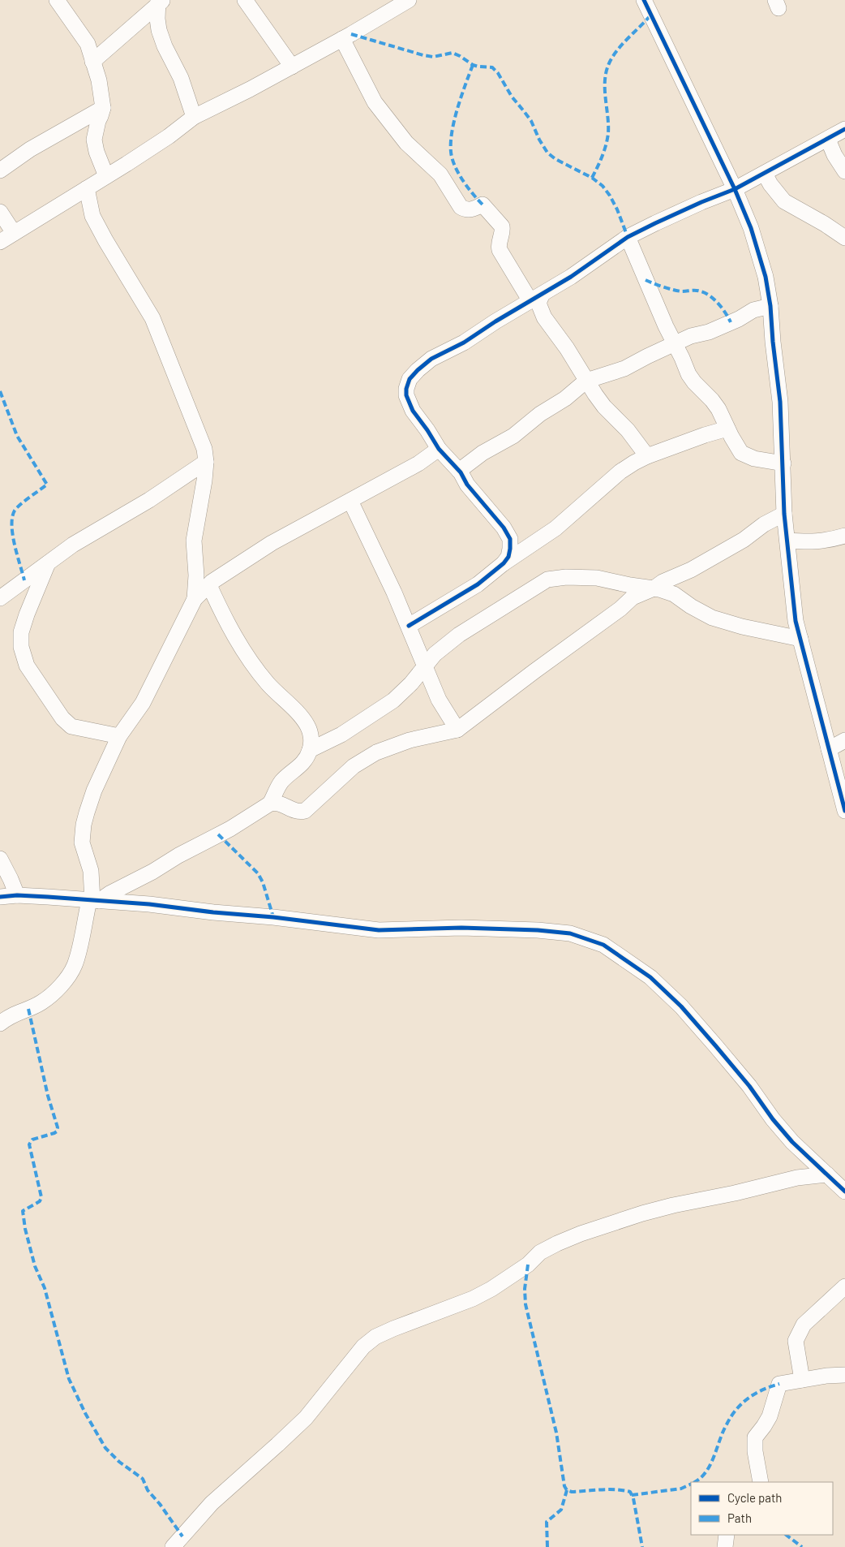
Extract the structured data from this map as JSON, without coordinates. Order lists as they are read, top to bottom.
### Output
{
  "legend": ["Cycle path", "Path"]
}
